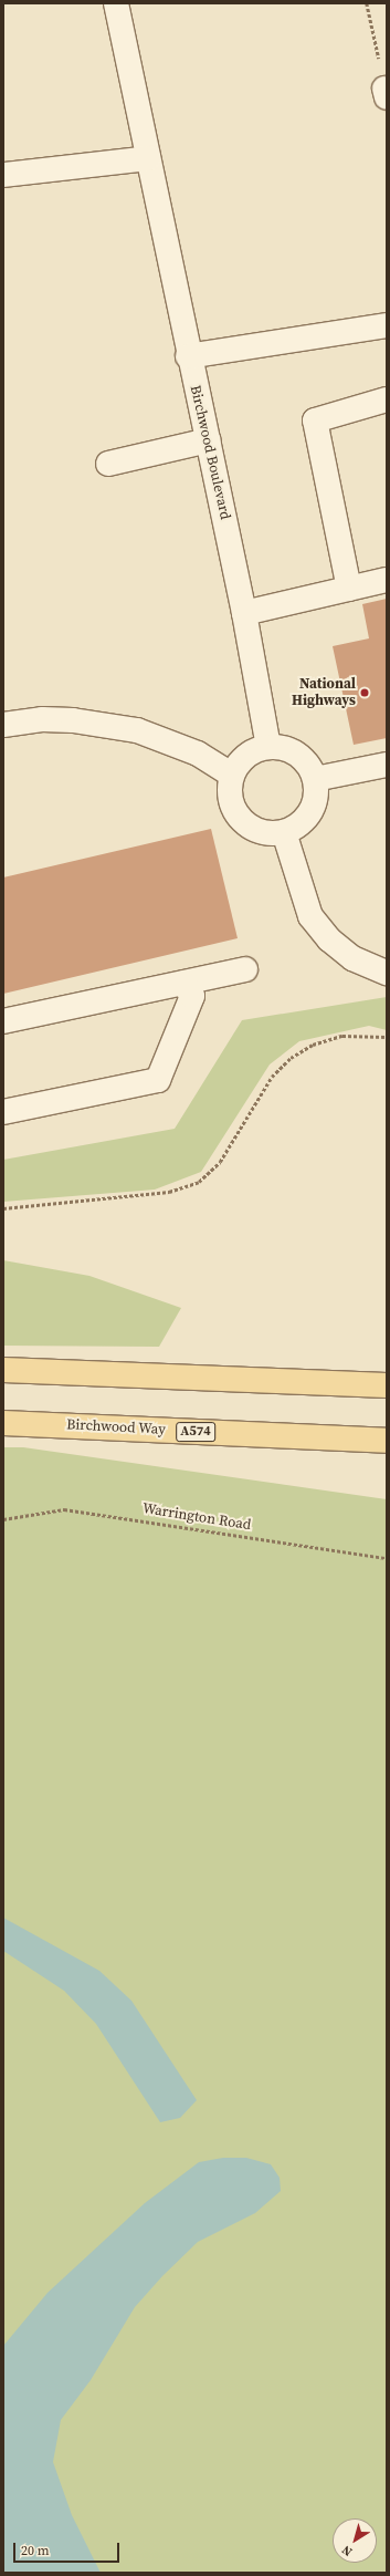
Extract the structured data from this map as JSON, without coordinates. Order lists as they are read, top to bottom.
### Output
{
  "streets": {
    "main road": ["Birchwood Way", "A574"],
    "street": ["Birchwood Boulevard"],
    "path": ["Warrington Road"]
  },
  "places": ["National Highways"],
  "scale_bar": "20 m",
  "north": "bottom left"
}
